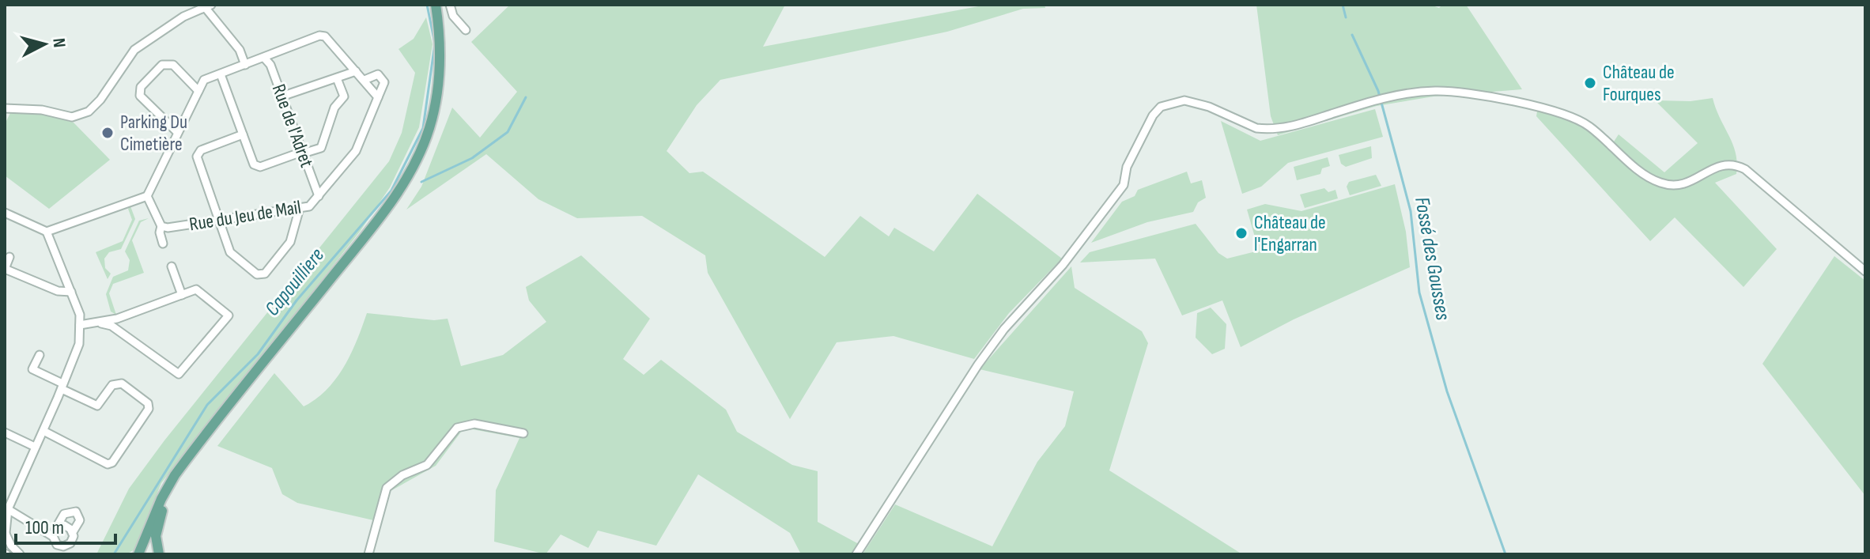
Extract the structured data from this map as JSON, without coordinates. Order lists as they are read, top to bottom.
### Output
{
  "streets": {
    "street": ["Rue de l'Adret", "Rue du Jeu de Mail"]
  },
  "crossings": [
    ["Rue de l'Adret", "Rue du Jeu de Mail"]
  ],
  "water": ["Fossé des Gousses", "Capouilliere"],
  "places": ["Château de Fourques", "Parking Du Cimetière", "Château de l'Engarran"],
  "scale_bar": "100 m",
  "north": "right"
}
